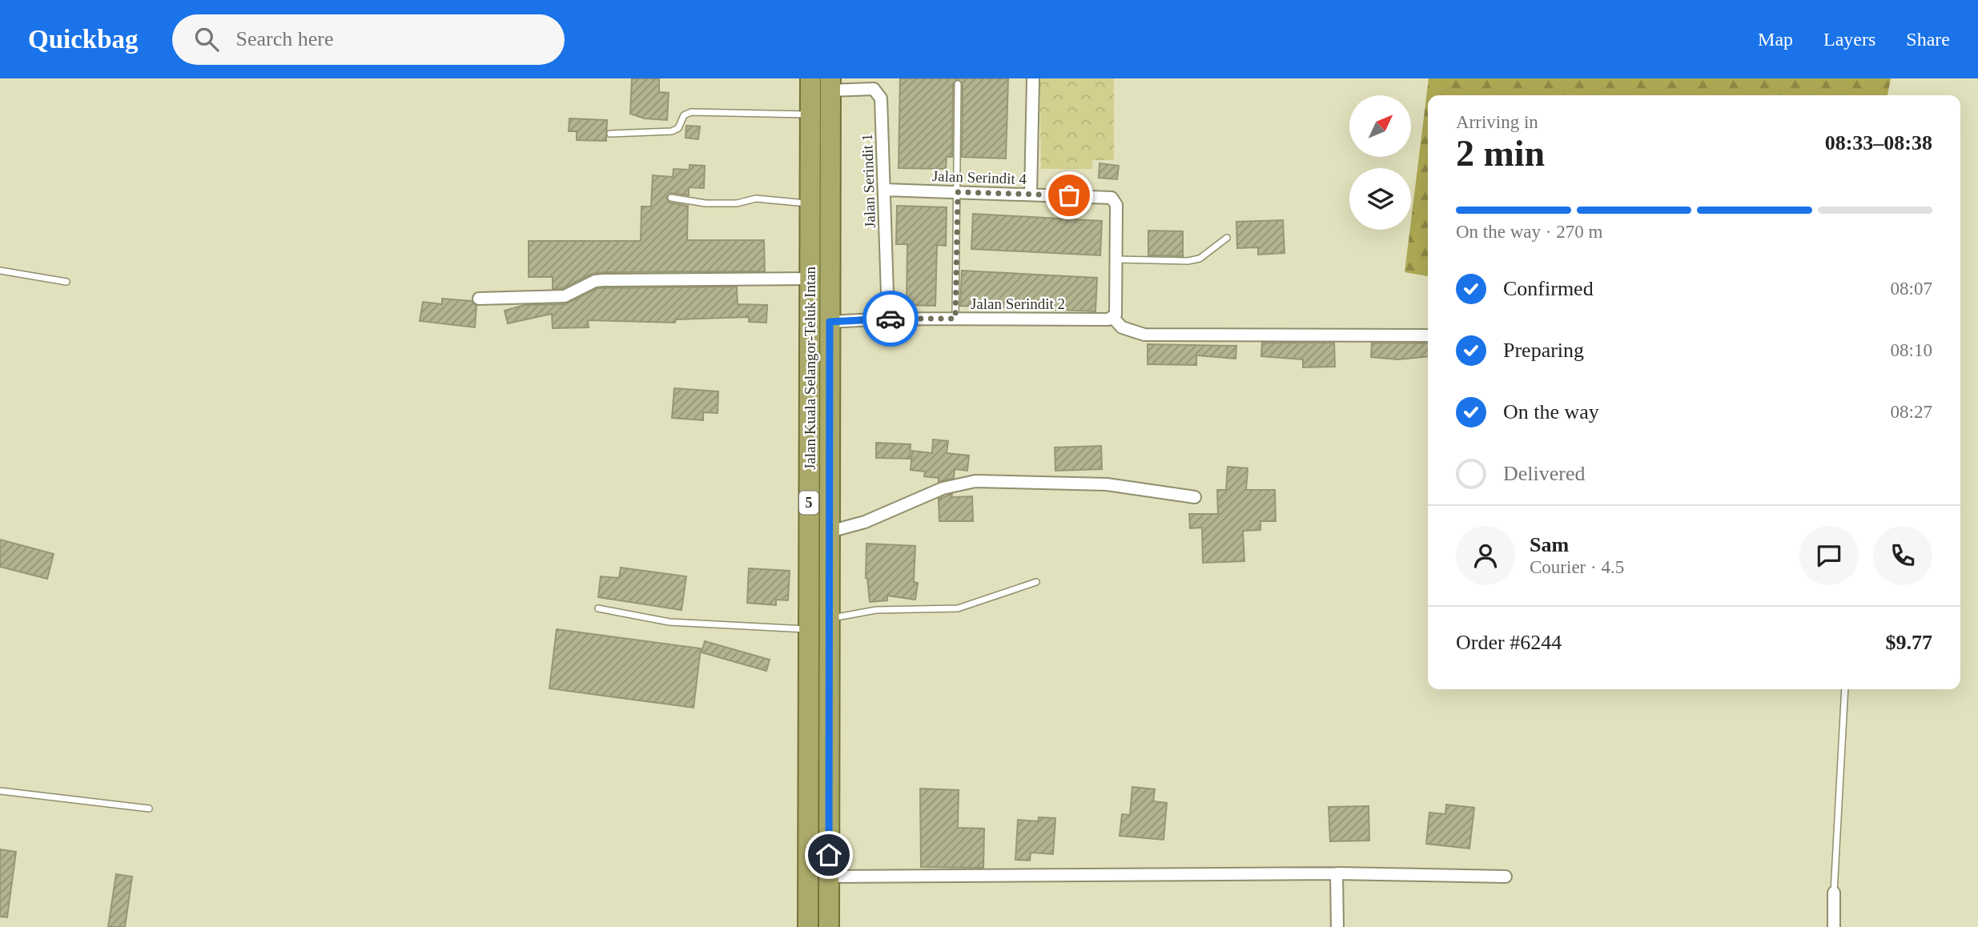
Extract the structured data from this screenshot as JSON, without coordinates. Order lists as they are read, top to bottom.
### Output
{
  "streets": {
    "highway": ["Jalan Kuala Selangor-Teluk Intan", "5"],
    "street": ["Jalan Serindit 4", "Jalan Serindit 1", "Jalan Serindit 2"]
  },
  "crossings": [
    ["Jalan Serindit 4", "Jalan Serindit 1"],
    ["Jalan Serindit 1", "Jalan Serindit 2"],
    ["Jalan Serindit 1", "Jalan Kuala Selangor-Teluk Intan"],
    ["Jalan Serindit 2", "Jalan Kuala Selangor-Teluk Intan"]
  ],
  "north": "top right",
  "page": {
    "header": "Quickbag",
    "search": "Search here",
    "nav": ["Map", "Layers", "Share"],
    "heading": ["2 min", "Arriving in", "08:33–08:38"],
    "panel": [
      "Sam",
      "Courier · 4.5",
      "Order #6244",
      "$9.77"
    ],
    "bar": "On the way · 270 m",
    "list": [
      ["Confirmed", "08:07"],
      ["Preparing", "08:10"],
      ["On the way", "08:27"],
      "Delivered"
    ]
  }
}
